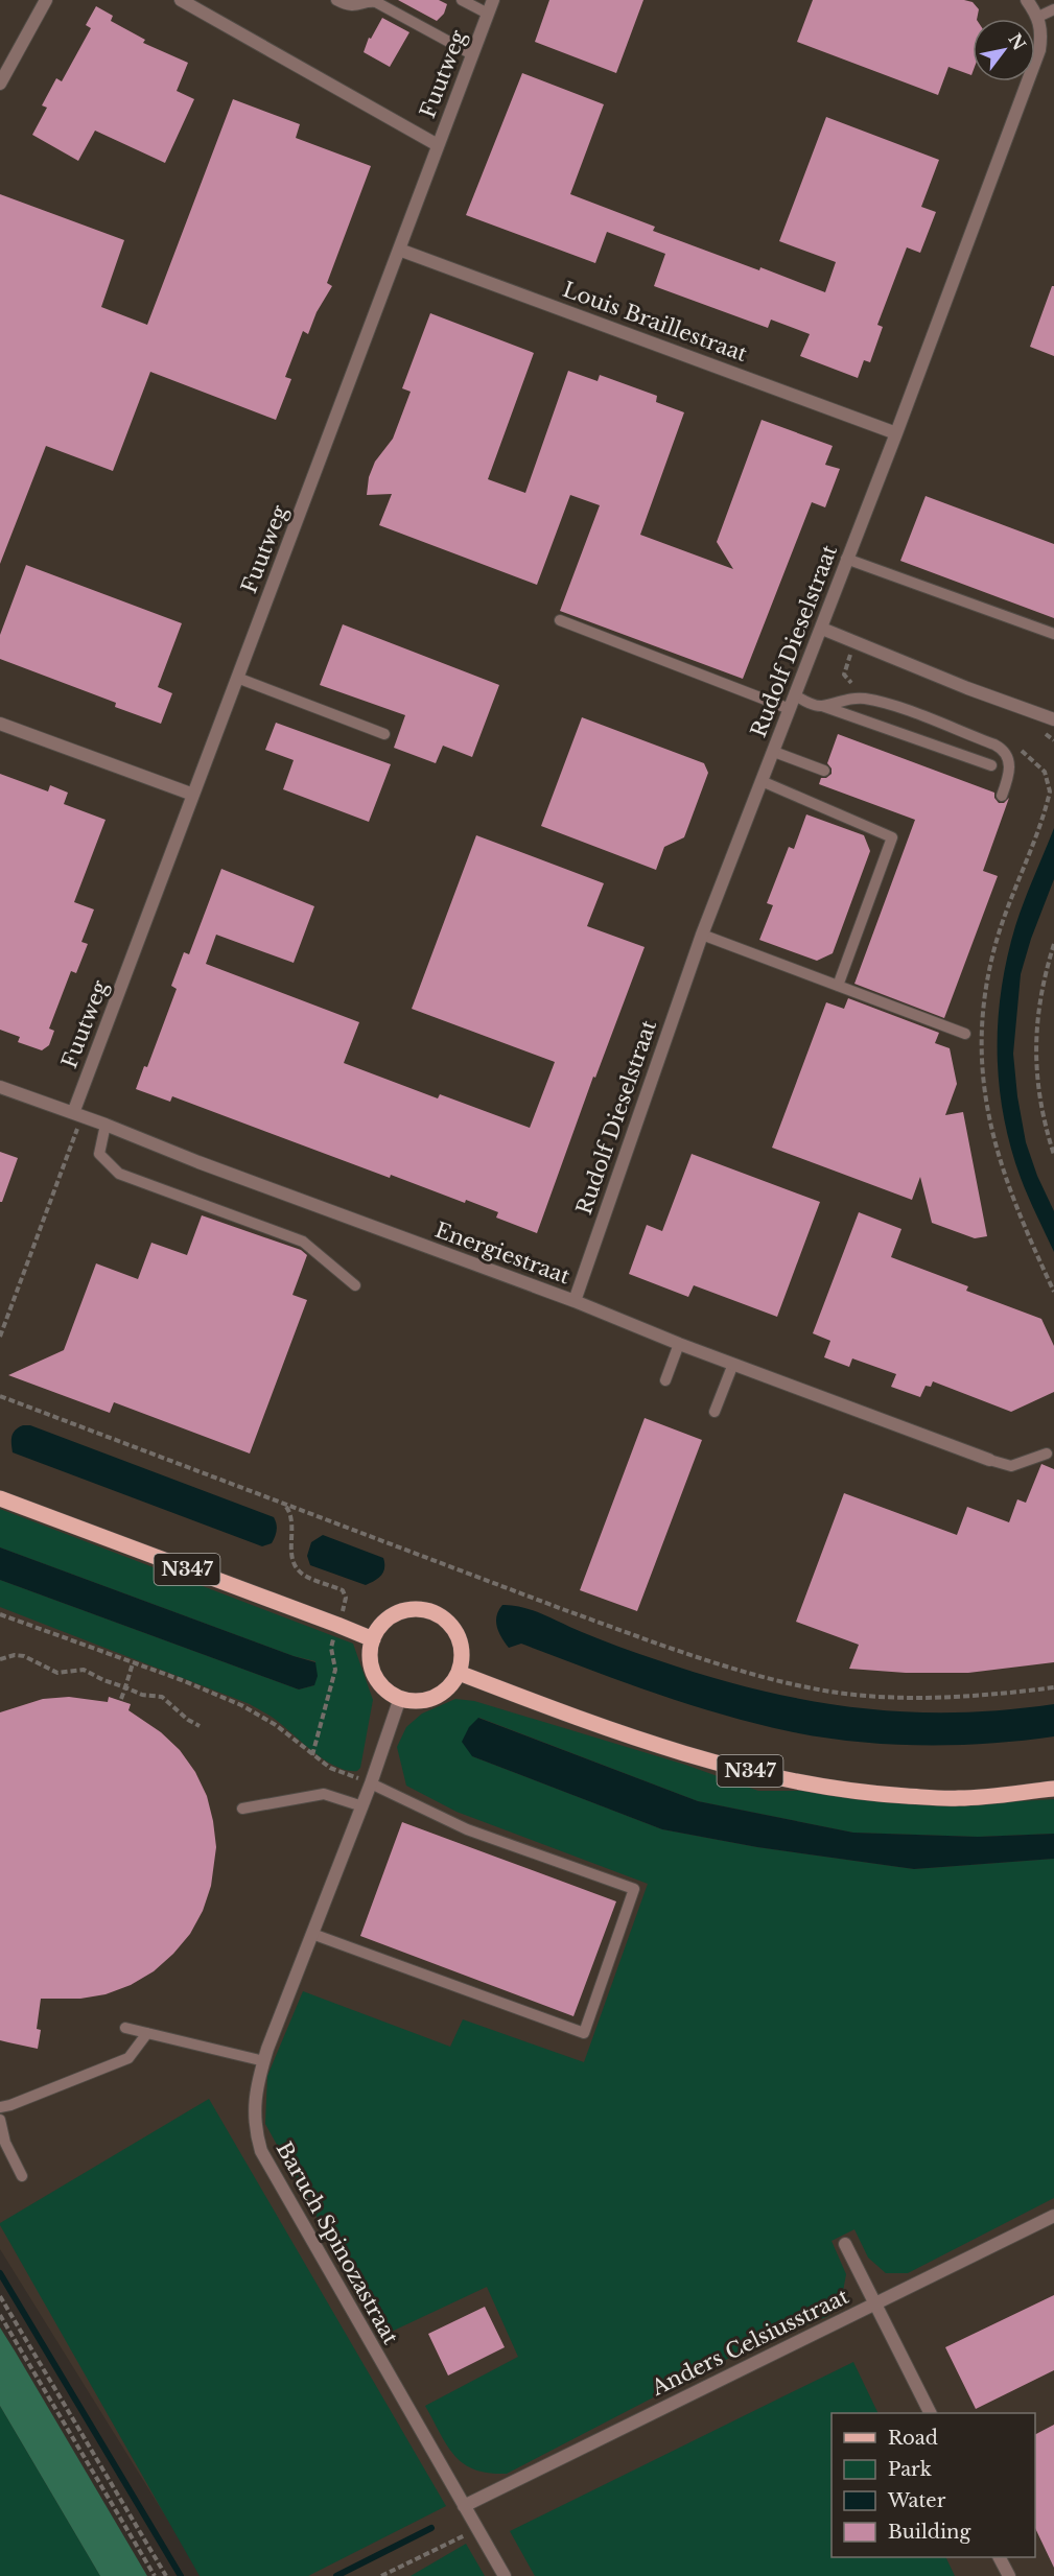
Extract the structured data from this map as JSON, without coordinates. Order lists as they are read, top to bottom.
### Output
{
  "streets": {
    "main road": ["N347"],
    "street": [
      "Fuutweg",
      "Louis Braillestraat",
      "Rudolf Dieselstraat",
      "Energiestraat",
      "Baruch Spinozastraat",
      "Anders Celsiusstraat"
    ]
  },
  "crossings": [
    ["Fuutweg", "Louis Braillestraat"],
    ["Fuutweg", "Energiestraat"],
    ["Louis Braillestraat", "Rudolf Dieselstraat"],
    ["Rudolf Dieselstraat", "Energiestraat"],
    ["N347", "Baruch Spinozastraat"],
    ["Baruch Spinozastraat", "Anders Celsiusstraat"]
  ],
  "legend": [
    "Road",
    "Park",
    "Water",
    "Building"
  ],
  "north": "top right"
}
